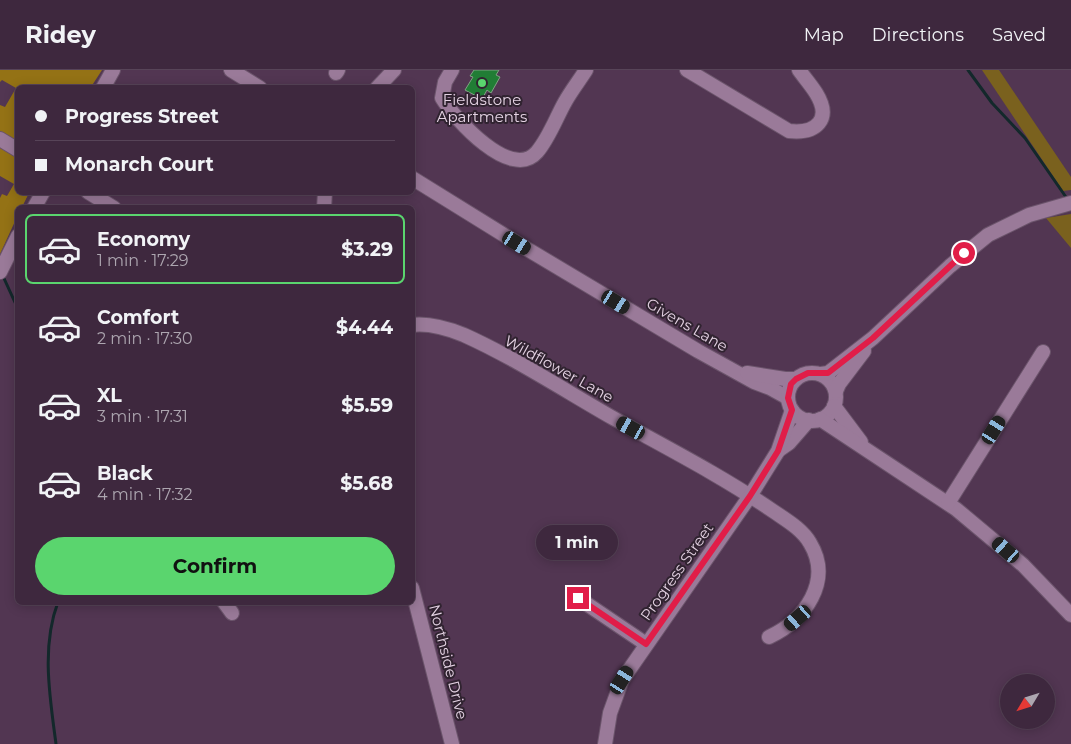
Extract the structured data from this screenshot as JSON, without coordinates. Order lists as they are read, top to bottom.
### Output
{
  "streets": {
    "street": [
      "Givens Lane",
      "Wildflower Lane",
      "Progress Street",
      "Northside Drive"
    ]
  },
  "crossings": [
    ["Givens Lane", "Progress Street"],
    ["Wildflower Lane", "Progress Street"]
  ],
  "places": ["Fieldstone Apartments"],
  "north": "bottom left",
  "page": {
    "header": "Ridey",
    "nav": ["Map", "Directions", "Saved"],
    "banner": ["Progress Street", "Monarch Court"],
    "list": [
      {
        "name": "Economy",
        "note": "1 min · 17:29",
        "value": "$3.29"
      },
      {
        "name": "Comfort",
        "note": "2 min · 17:30",
        "value": "$4.44"
      },
      {
        "name": "XL",
        "note": "3 min · 17:31",
        "value": "$5.59"
      },
      {
        "name": "Black",
        "note": "4 min · 17:32",
        "value": "$5.68"
      }
    ],
    "bubble": "1 min",
    "buttons": "Confirm"
  }
}
